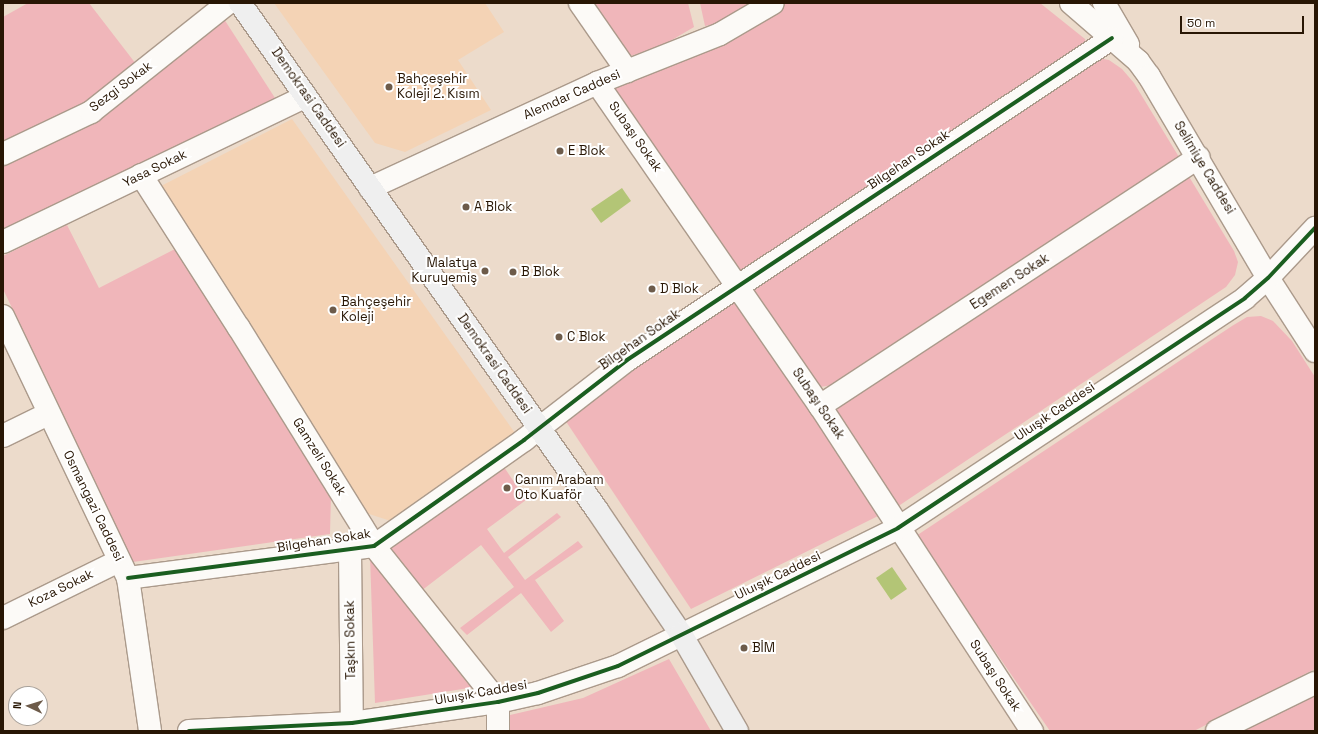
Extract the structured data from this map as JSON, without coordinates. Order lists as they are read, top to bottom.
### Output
{
  "streets": {
    "main road": ["Demokrasi Caddesi"],
    "street": [
      "Sezgi Sokak",
      "Alemdar Caddesi",
      "Subaşı Sokak",
      "Bilgehan Sokak",
      "Selimiye Caddesi",
      "Yasa Sokak",
      "Egemen Sokak",
      "Uluışık Caddesi",
      "Gamzeli Sokak",
      "Osmangazi Caddesi",
      "Koza Sokak",
      "Taşkın Sokak"
    ]
  },
  "crossings": [
    ["Alemdar Caddesi", "Demokrasi Caddesi"],
    ["Alemdar Caddesi", "Subaşı Sokak"],
    ["Demokrasi Caddesi", "Bilgehan Sokak"],
    ["Demokrasi Caddesi", "Yasa Sokak"],
    ["Demokrasi Caddesi", "Uluışık Caddesi"],
    ["Subaşı Sokak", "Bilgehan Sokak"],
    ["Subaşı Sokak", "Egemen Sokak"],
    ["Subaşı Sokak", "Uluışık Caddesi"],
    ["Bilgehan Sokak", "Selimiye Caddesi"],
    ["Bilgehan Sokak", "Gamzeli Sokak"],
    ["Bilgehan Sokak", "Osmangazi Caddesi"],
    ["Bilgehan Sokak", "Koza Sokak"],
    ["Bilgehan Sokak", "Taşkın Sokak"],
    ["Selimiye Caddesi", "Egemen Sokak"],
    ["Selimiye Caddesi", "Uluışık Caddesi"],
    ["Yasa Sokak", "Gamzeli Sokak"],
    ["Uluışık Caddesi", "Gamzeli Sokak"],
    ["Uluışık Caddesi", "Taşkın Sokak"],
    ["Osmangazi Caddesi", "Koza Sokak"]
  ],
  "places": [
    "Bahçeşehir Koleji 2. Kısım",
    "E Blok",
    "A Blok",
    "Malatya Kuruyemiş",
    "B Blok",
    "D Blok",
    "Bahçeşehir Koleji",
    "C Blok",
    "Canım Arabam Oto Kuaför",
    "BİM"
  ],
  "scale_bar": "50 m",
  "north": "left"
}
